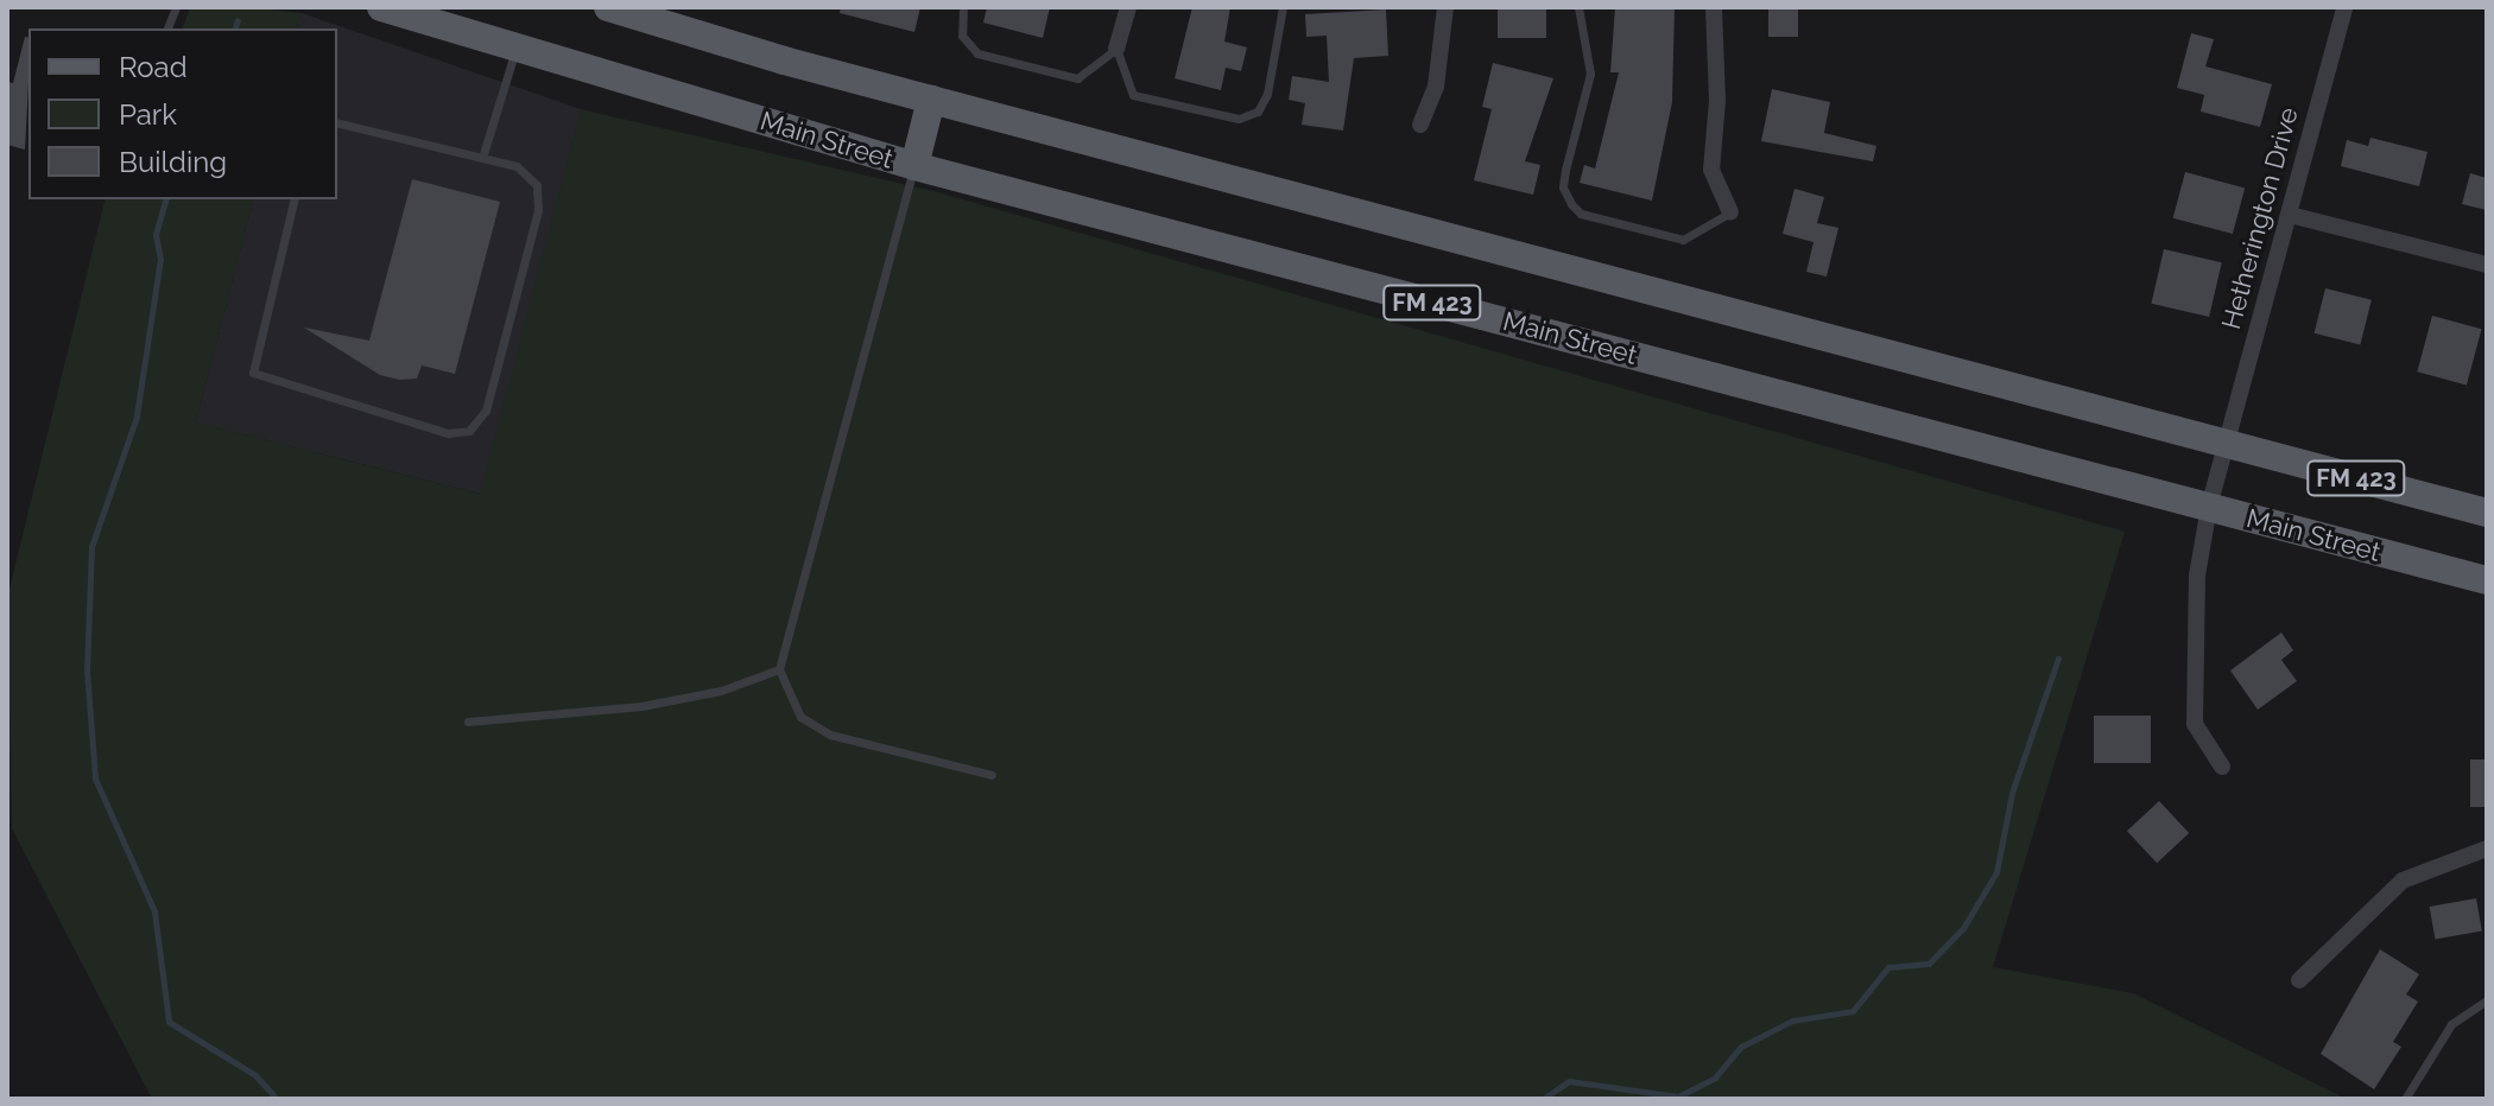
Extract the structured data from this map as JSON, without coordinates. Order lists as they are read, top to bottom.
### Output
{
  "streets": {
    "main road": ["Main Street", "FM 423"],
    "street": ["Hetherington Drive"]
  },
  "crossings": [
    ["Main Street", "Hetherington Drive"],
    ["Hetherington Drive", "FM 423"]
  ],
  "legend": ["Road", "Park", "Building"]
}
